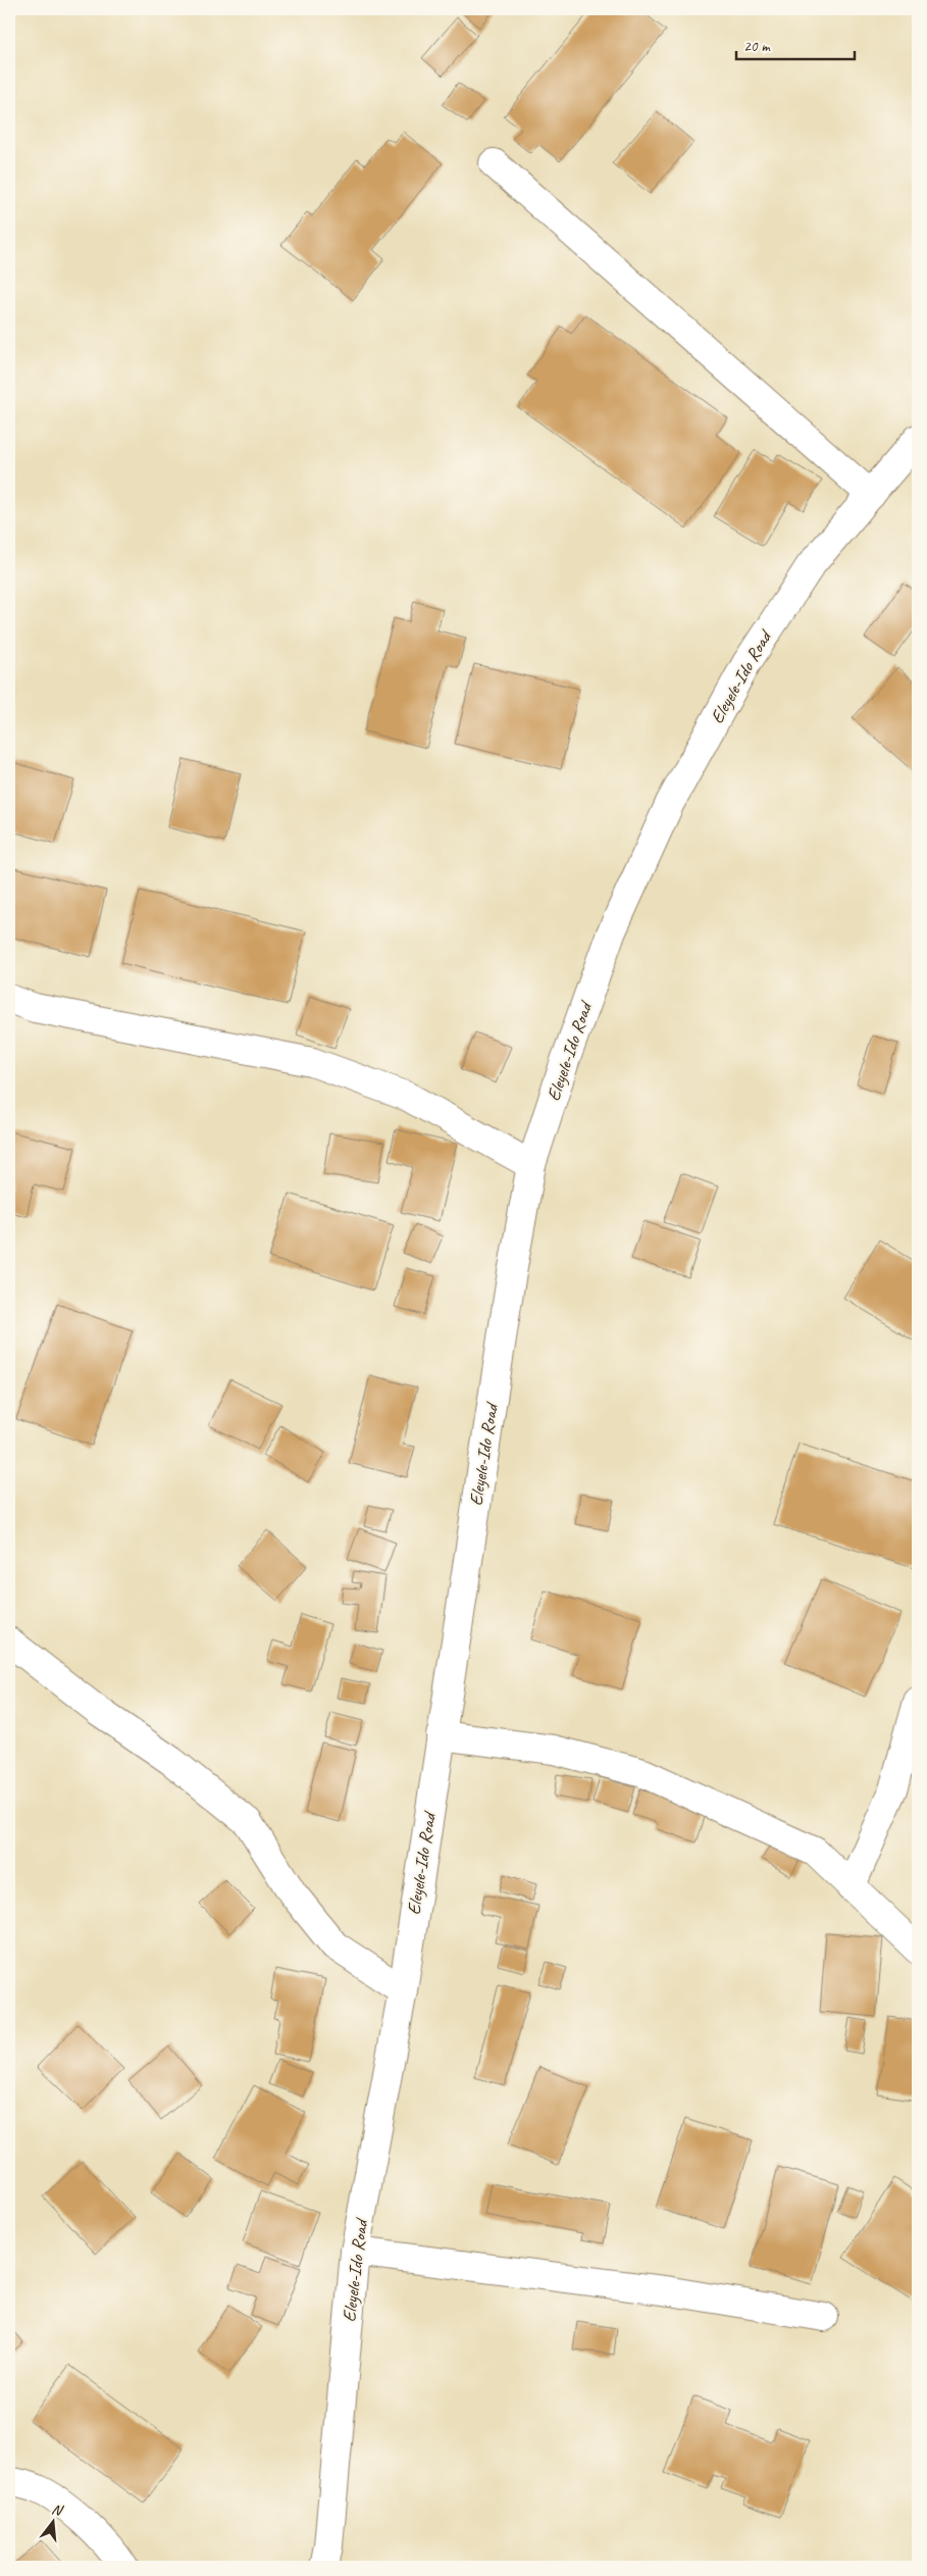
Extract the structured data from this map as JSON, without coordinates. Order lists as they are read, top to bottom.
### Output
{
  "streets": {
    "street": ["Eleyele-Ido Road"]
  },
  "scale_bar": "20 m",
  "north": "top"
}
